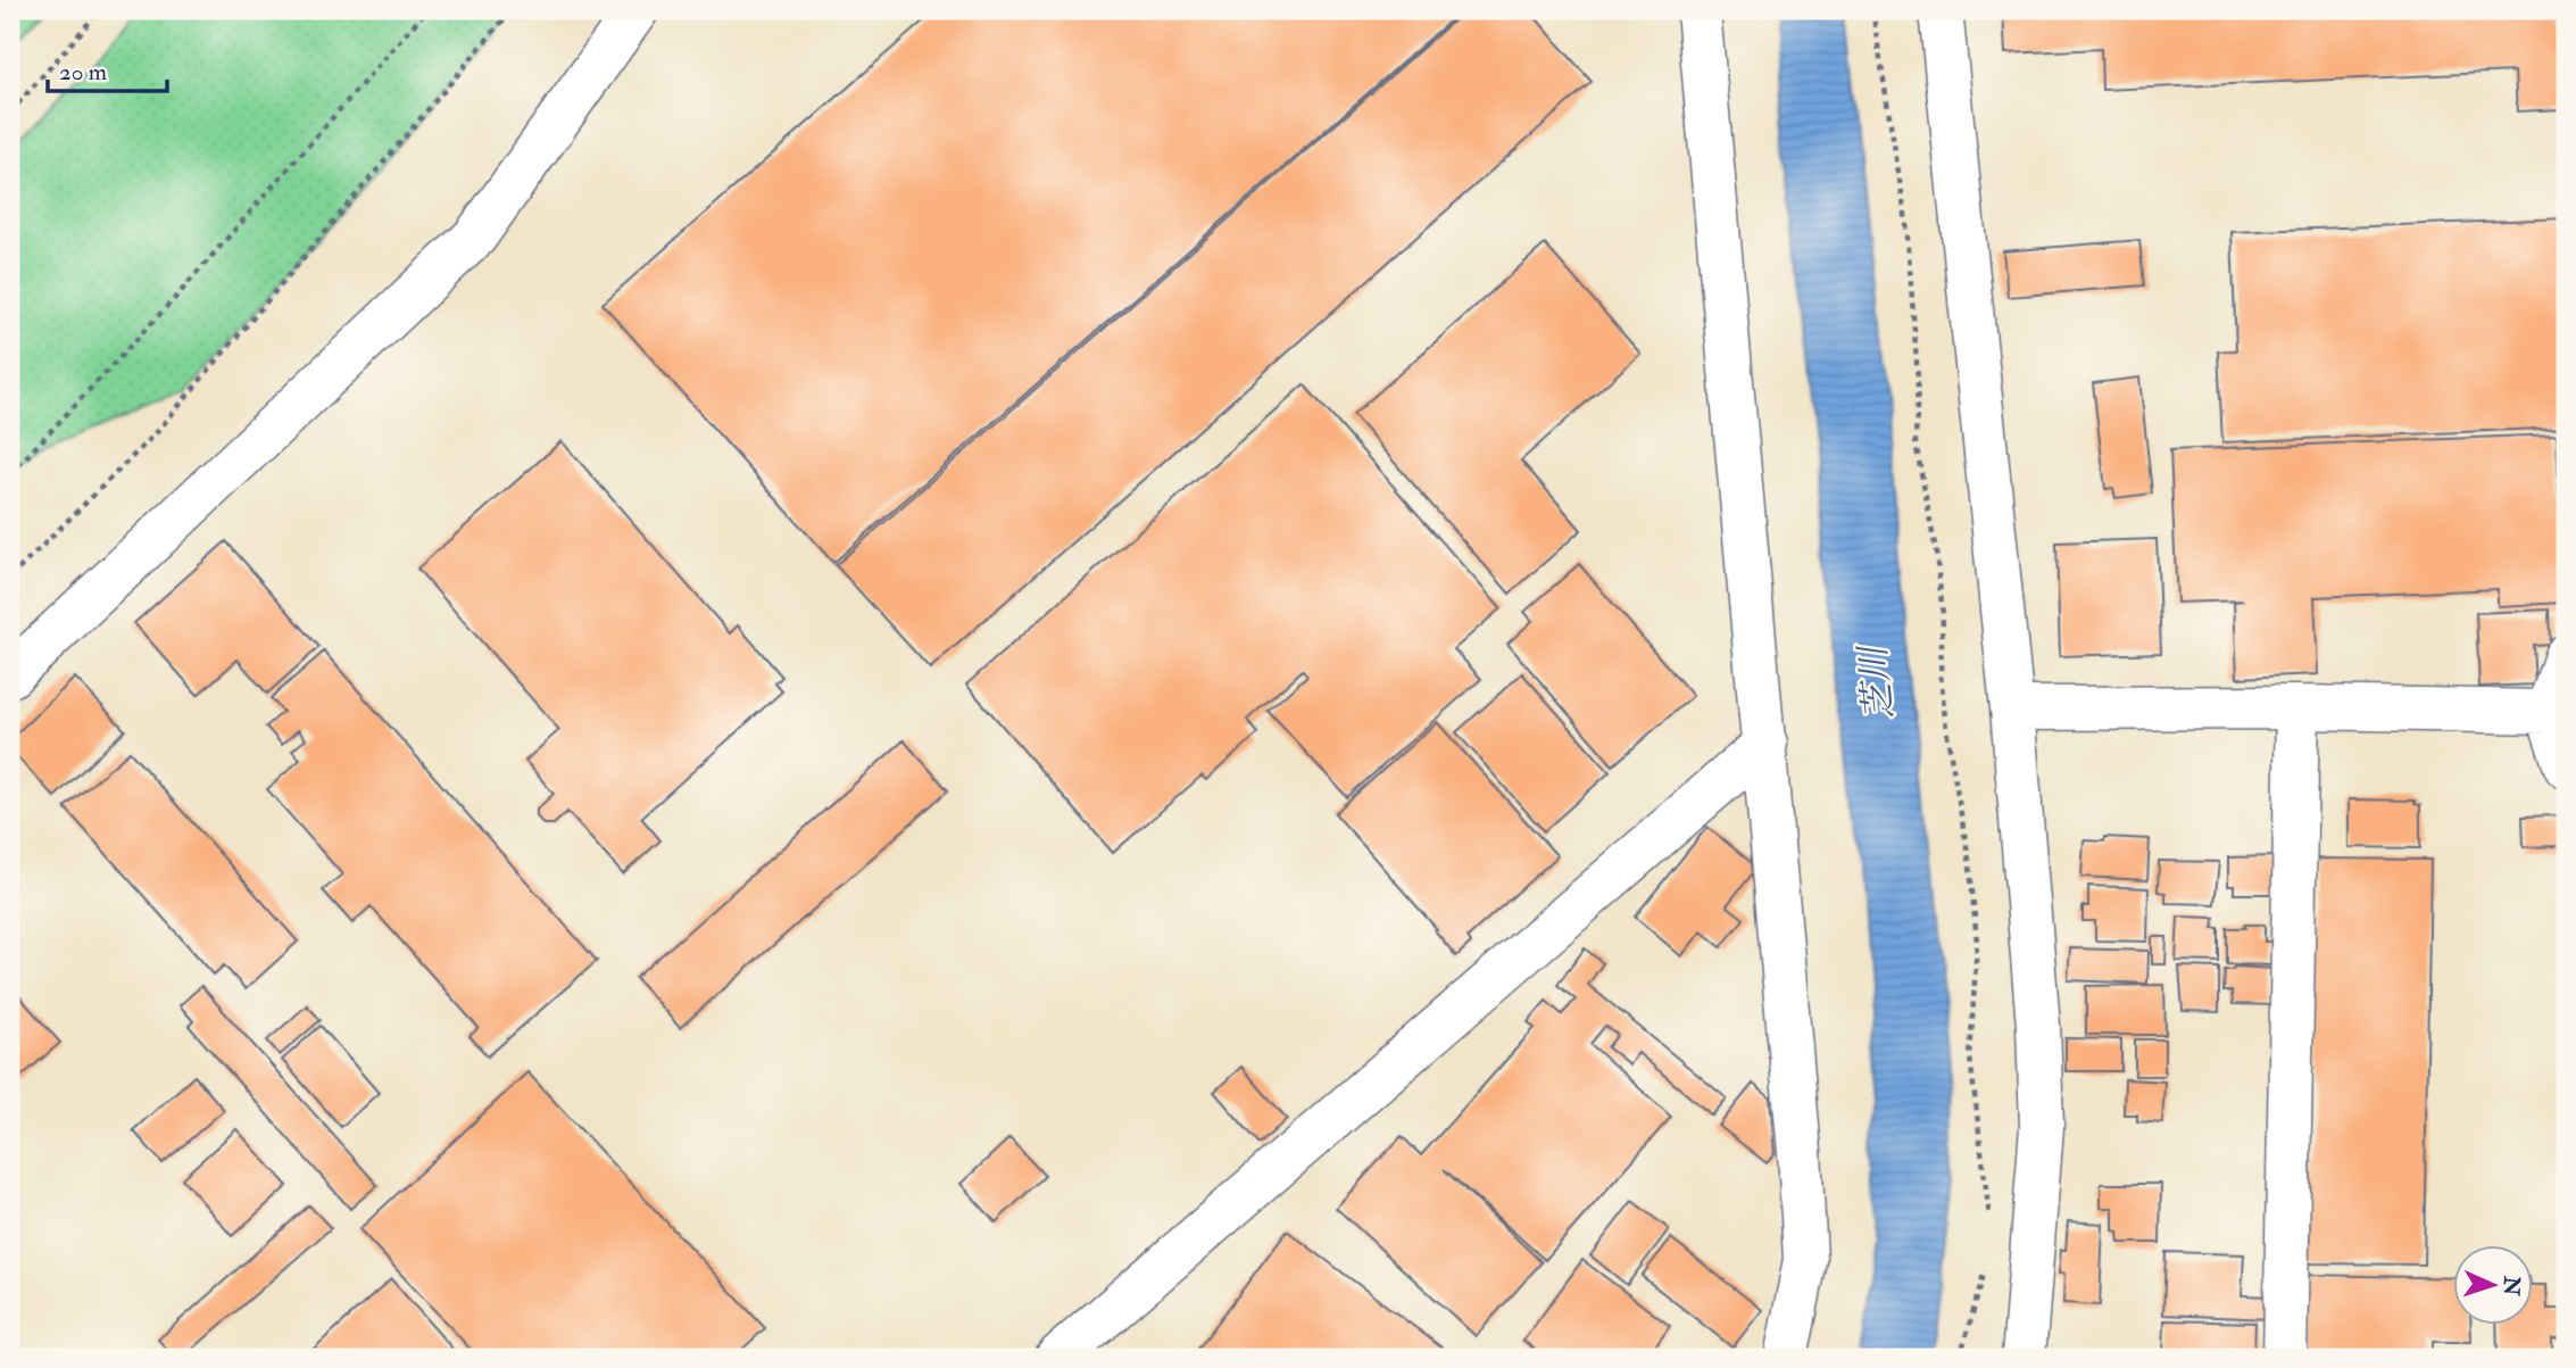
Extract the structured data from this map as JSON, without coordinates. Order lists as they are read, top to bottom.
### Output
{
  "water": ["芝川"],
  "scale_bar": "20 m",
  "north": "right"
}
